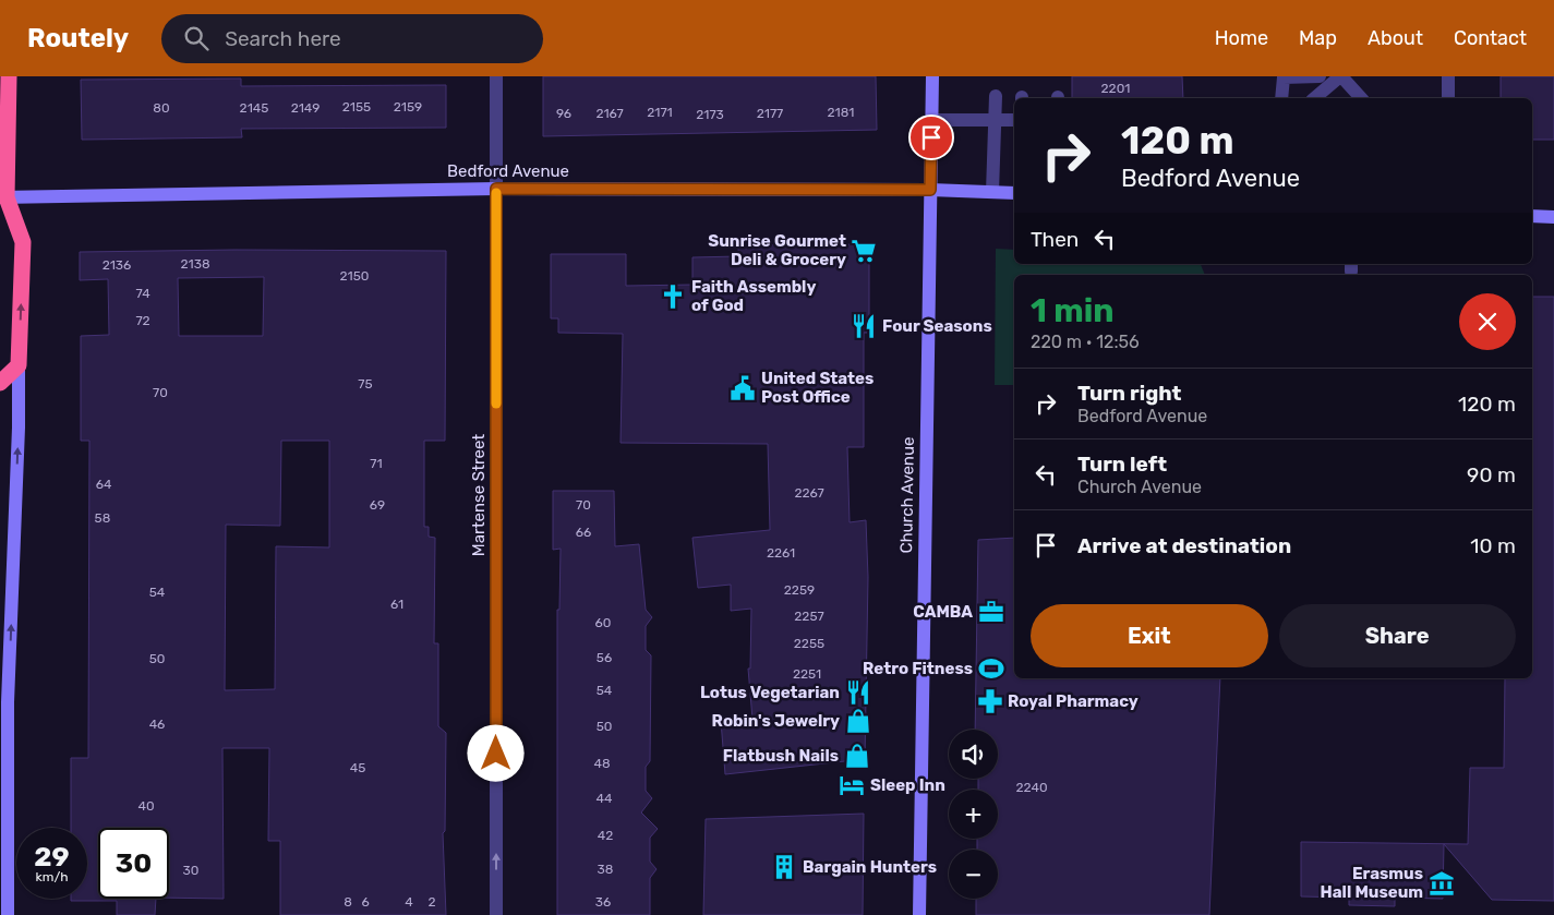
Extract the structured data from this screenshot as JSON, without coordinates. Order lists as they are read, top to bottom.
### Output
{
  "streets": {
    "main road": ["Bedford Avenue", "Church Avenue"],
    "street": ["Martense Street"]
  },
  "crossings": [
    ["Bedford Avenue", "Martense Street"],
    ["Bedford Avenue", "Church Avenue"]
  ],
  "one_way": ["Martense Street"],
  "places": {
    "supermarket": ["Sunrise Gourmet Deli & Grocery"],
    "church": ["Faith Assembly of God"],
    "restaurant": ["Four Seasons", "Lotus Vegetarian"],
    "public building": ["United States Post Office"],
    "office": ["CAMBA"],
    "sports": ["Retro Fitness"],
    "pharmacy": ["Royal Pharmacy"],
    "shop": ["Robin's Jewelry", "Flatbush Nails"],
    "hotel": ["Sleep Inn"],
    "building": ["Bargain Hunters"],
    "museum": ["Erasmus Hall Museum"]
  },
  "house_numbers": [
    "2201",
    "2155",
    "2159",
    "80",
    "2145",
    "2149",
    "2171",
    "2181",
    "96",
    "2167",
    "2177",
    "2173",
    "2138",
    "2136",
    "2150",
    "74",
    "72",
    "75",
    "70",
    "71",
    "64",
    "2267",
    "69",
    "70",
    "58",
    "66",
    "2261",
    "2259",
    "54",
    "61",
    "2257",
    "60",
    "2255",
    "56",
    "50",
    "2251",
    "54",
    "46",
    "50",
    "48",
    "45",
    "2240",
    "44",
    "40",
    "42",
    "38",
    "30",
    "8",
    "6",
    "4",
    "2",
    "36"
  ],
  "page": {
    "header": "Routely",
    "search": "Search here",
    "nav": [
      "Home",
      "Map",
      "About",
      "Contact"
    ],
    "turn": ["120 m", "Bedford Avenue"],
    "then": "Then",
    "heading": ["1 min", "220 m · 12:56"],
    "list": [
      {
        "name": "Turn right",
        "note": "Bedford Avenue",
        "value": "120 m"
      },
      {
        "name": "Turn left",
        "note": "Church Avenue",
        "value": "90 m"
      },
      {
        "name": "Arrive at destination",
        "value": "10 m"
      }
    ],
    "buttons": ["Exit", "Share"],
    "map_buttons": ["+", "−"],
    "speed": "29 km/h",
    "limit": "30"
  }
}
